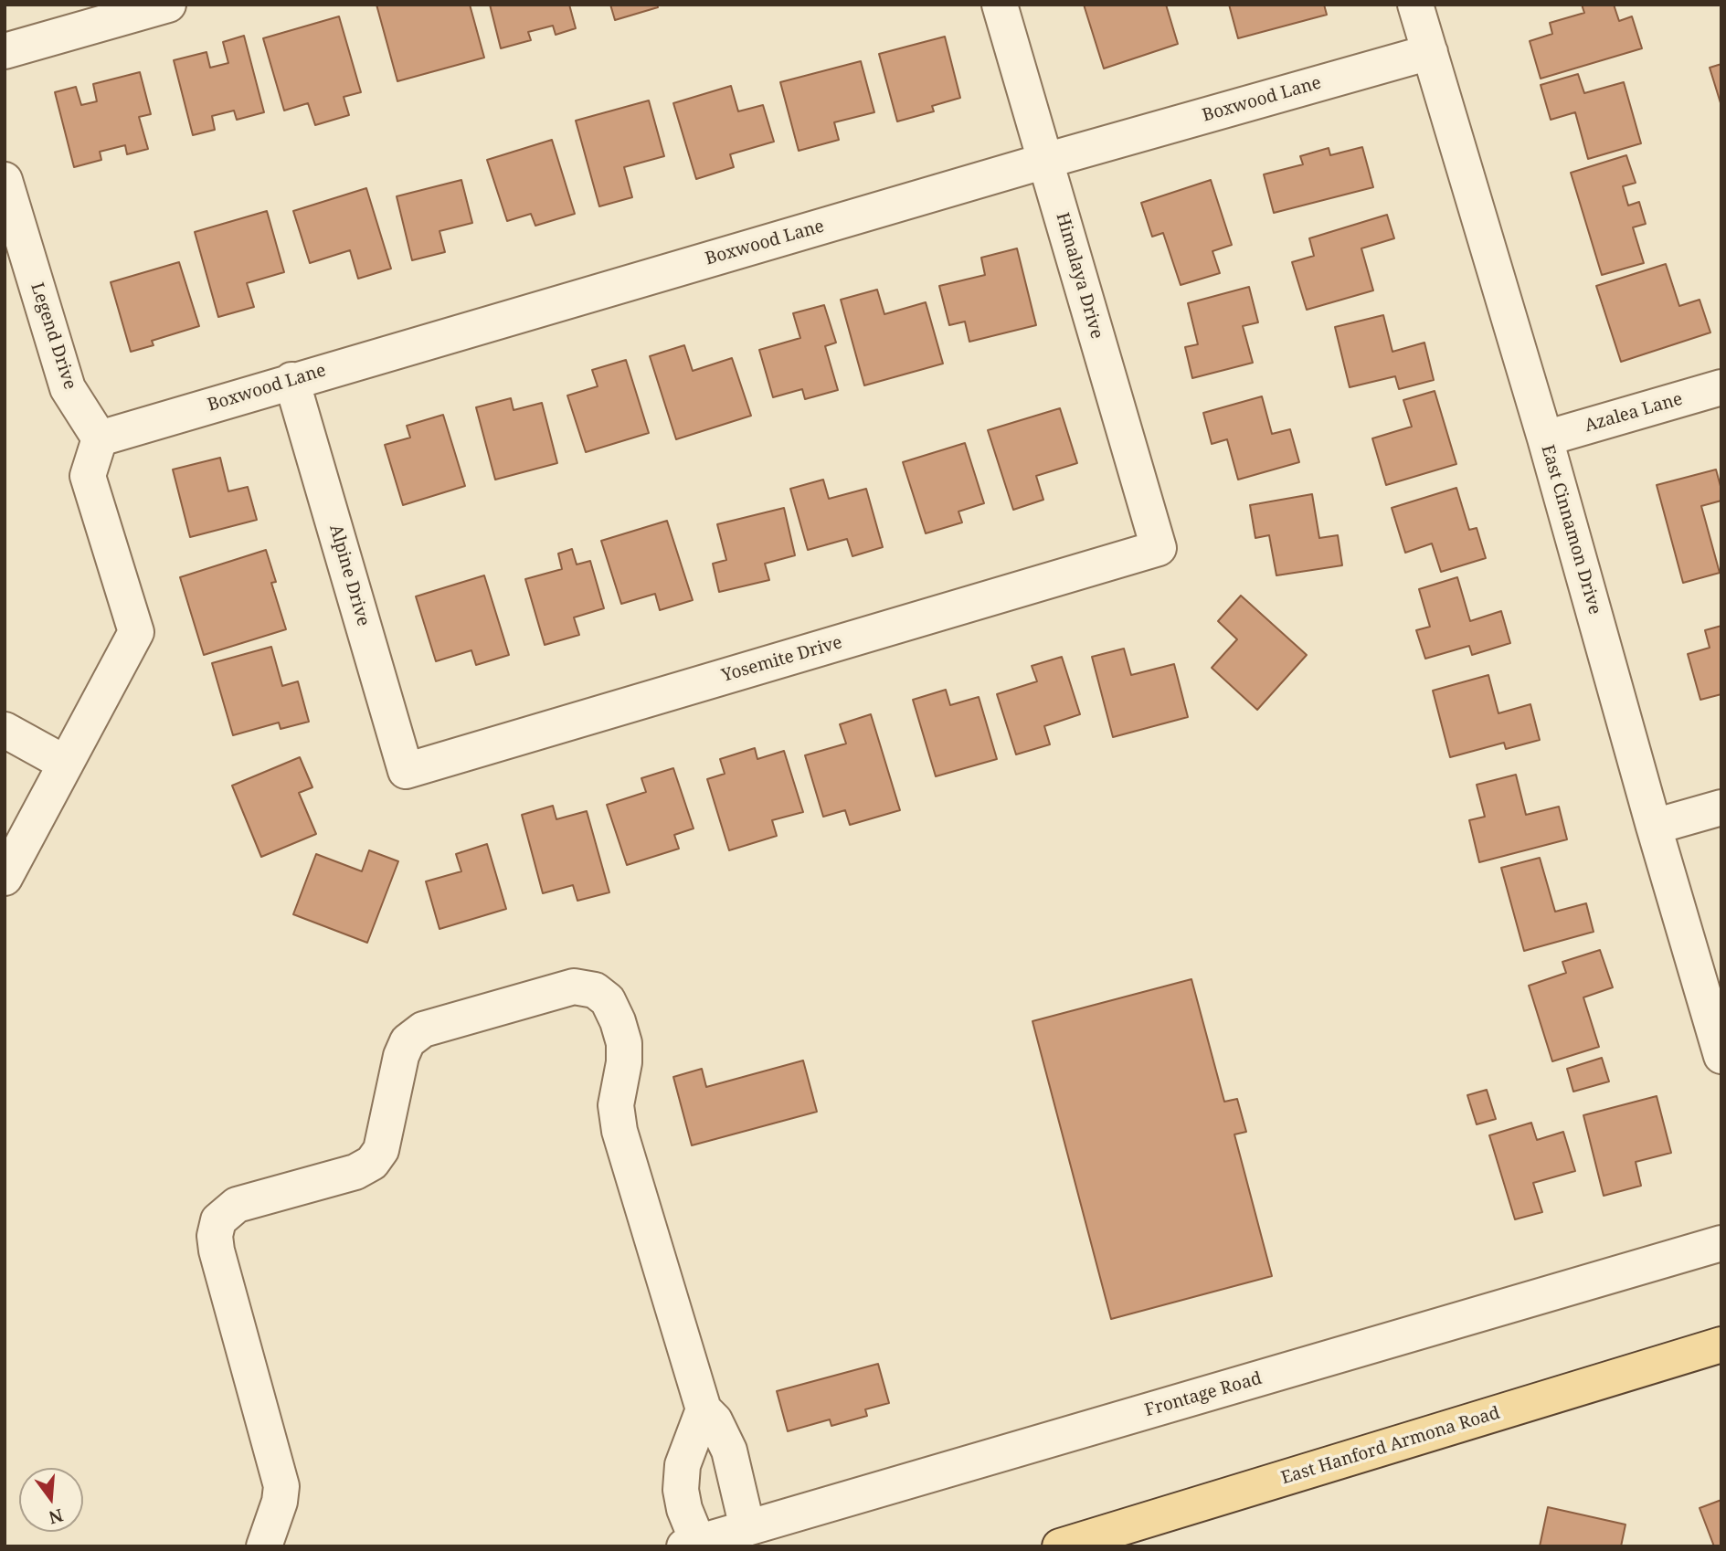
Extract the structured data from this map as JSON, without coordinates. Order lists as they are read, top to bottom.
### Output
{
  "streets": {
    "main road": ["East Hanford Armona Road"],
    "street": [
      "Boxwood Lane",
      "Himalaya Drive",
      "Legend Drive",
      "Azalea Lane",
      "East Cinnamon Drive",
      "Alpine Drive",
      "Yosemite Drive",
      "Frontage Road"
    ]
  },
  "crossings": [
    ["Boxwood Lane", "Himalaya Drive"],
    ["Boxwood Lane", "Legend Drive"],
    ["Boxwood Lane", "East Cinnamon Drive"],
    ["Boxwood Lane", "Alpine Drive"],
    ["Himalaya Drive", "Yosemite Drive"],
    ["Azalea Lane", "East Cinnamon Drive"],
    ["Alpine Drive", "Yosemite Drive"]
  ],
  "north": "bottom"
}
